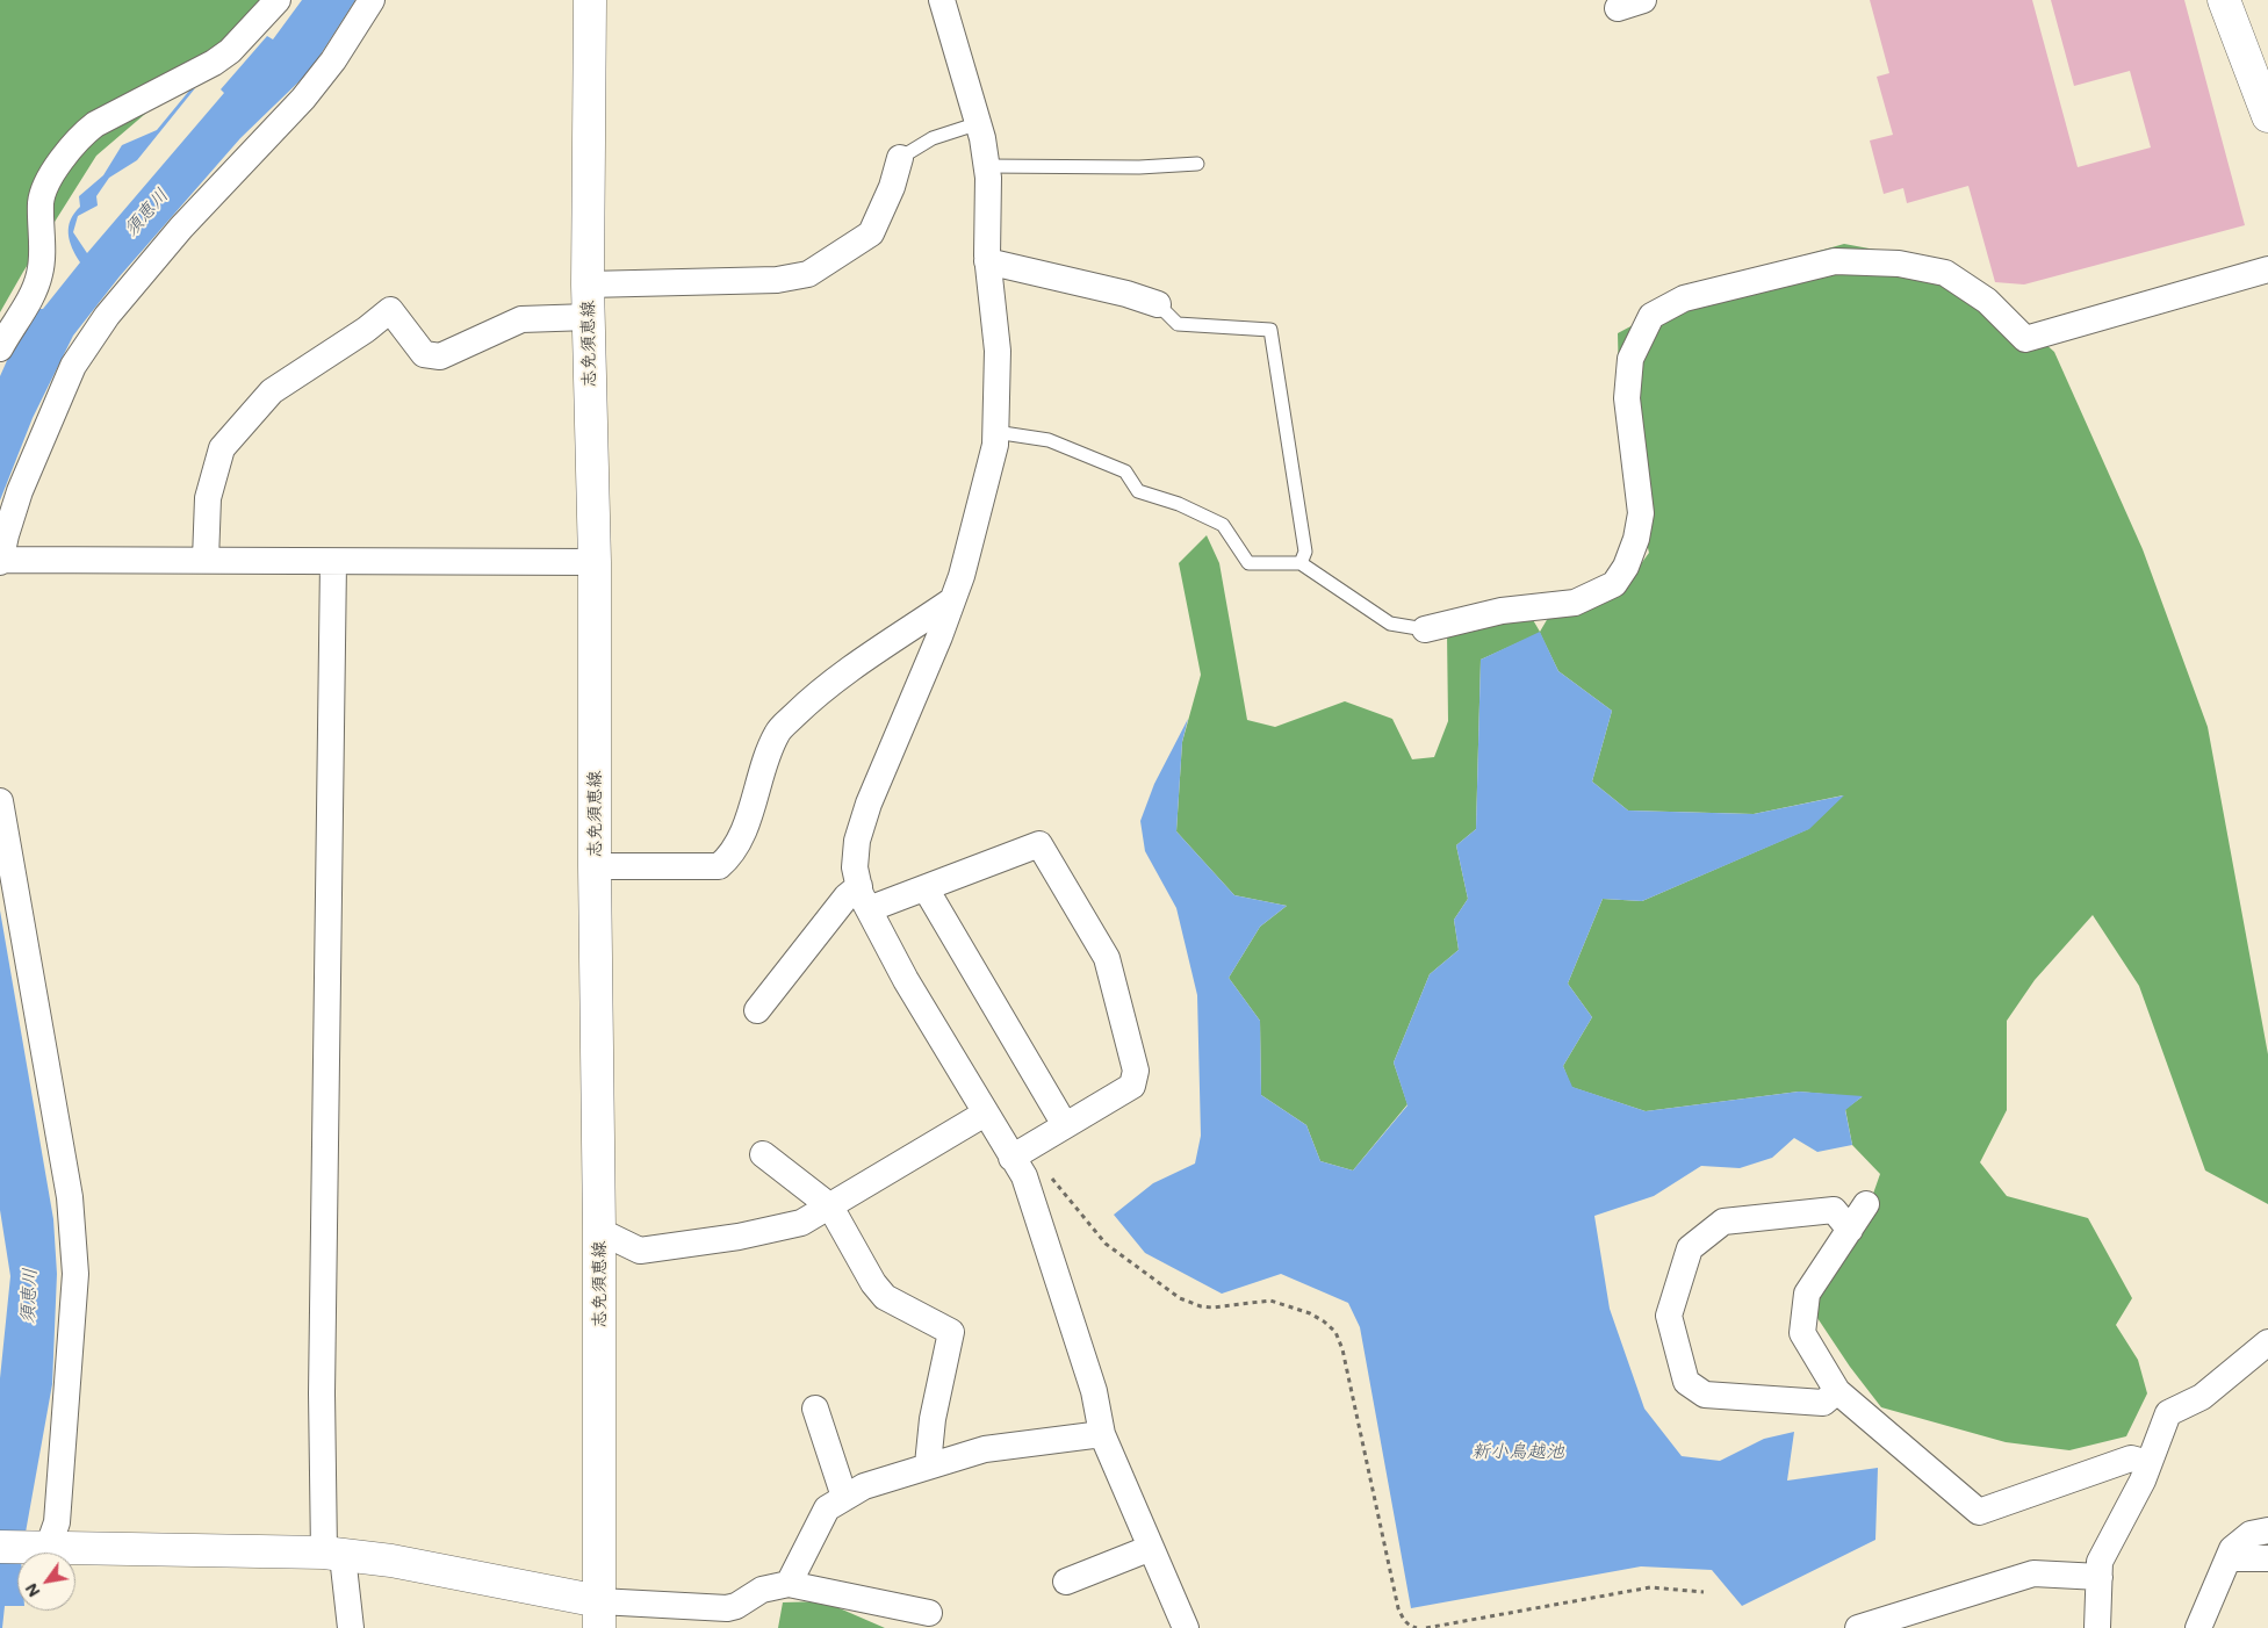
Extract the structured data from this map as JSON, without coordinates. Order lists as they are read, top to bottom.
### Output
{
  "streets": {
    "main road": ["志免須恵線"]
  },
  "water": ["須恵川", "新小鳥越池"],
  "north": "bottom left"
}
